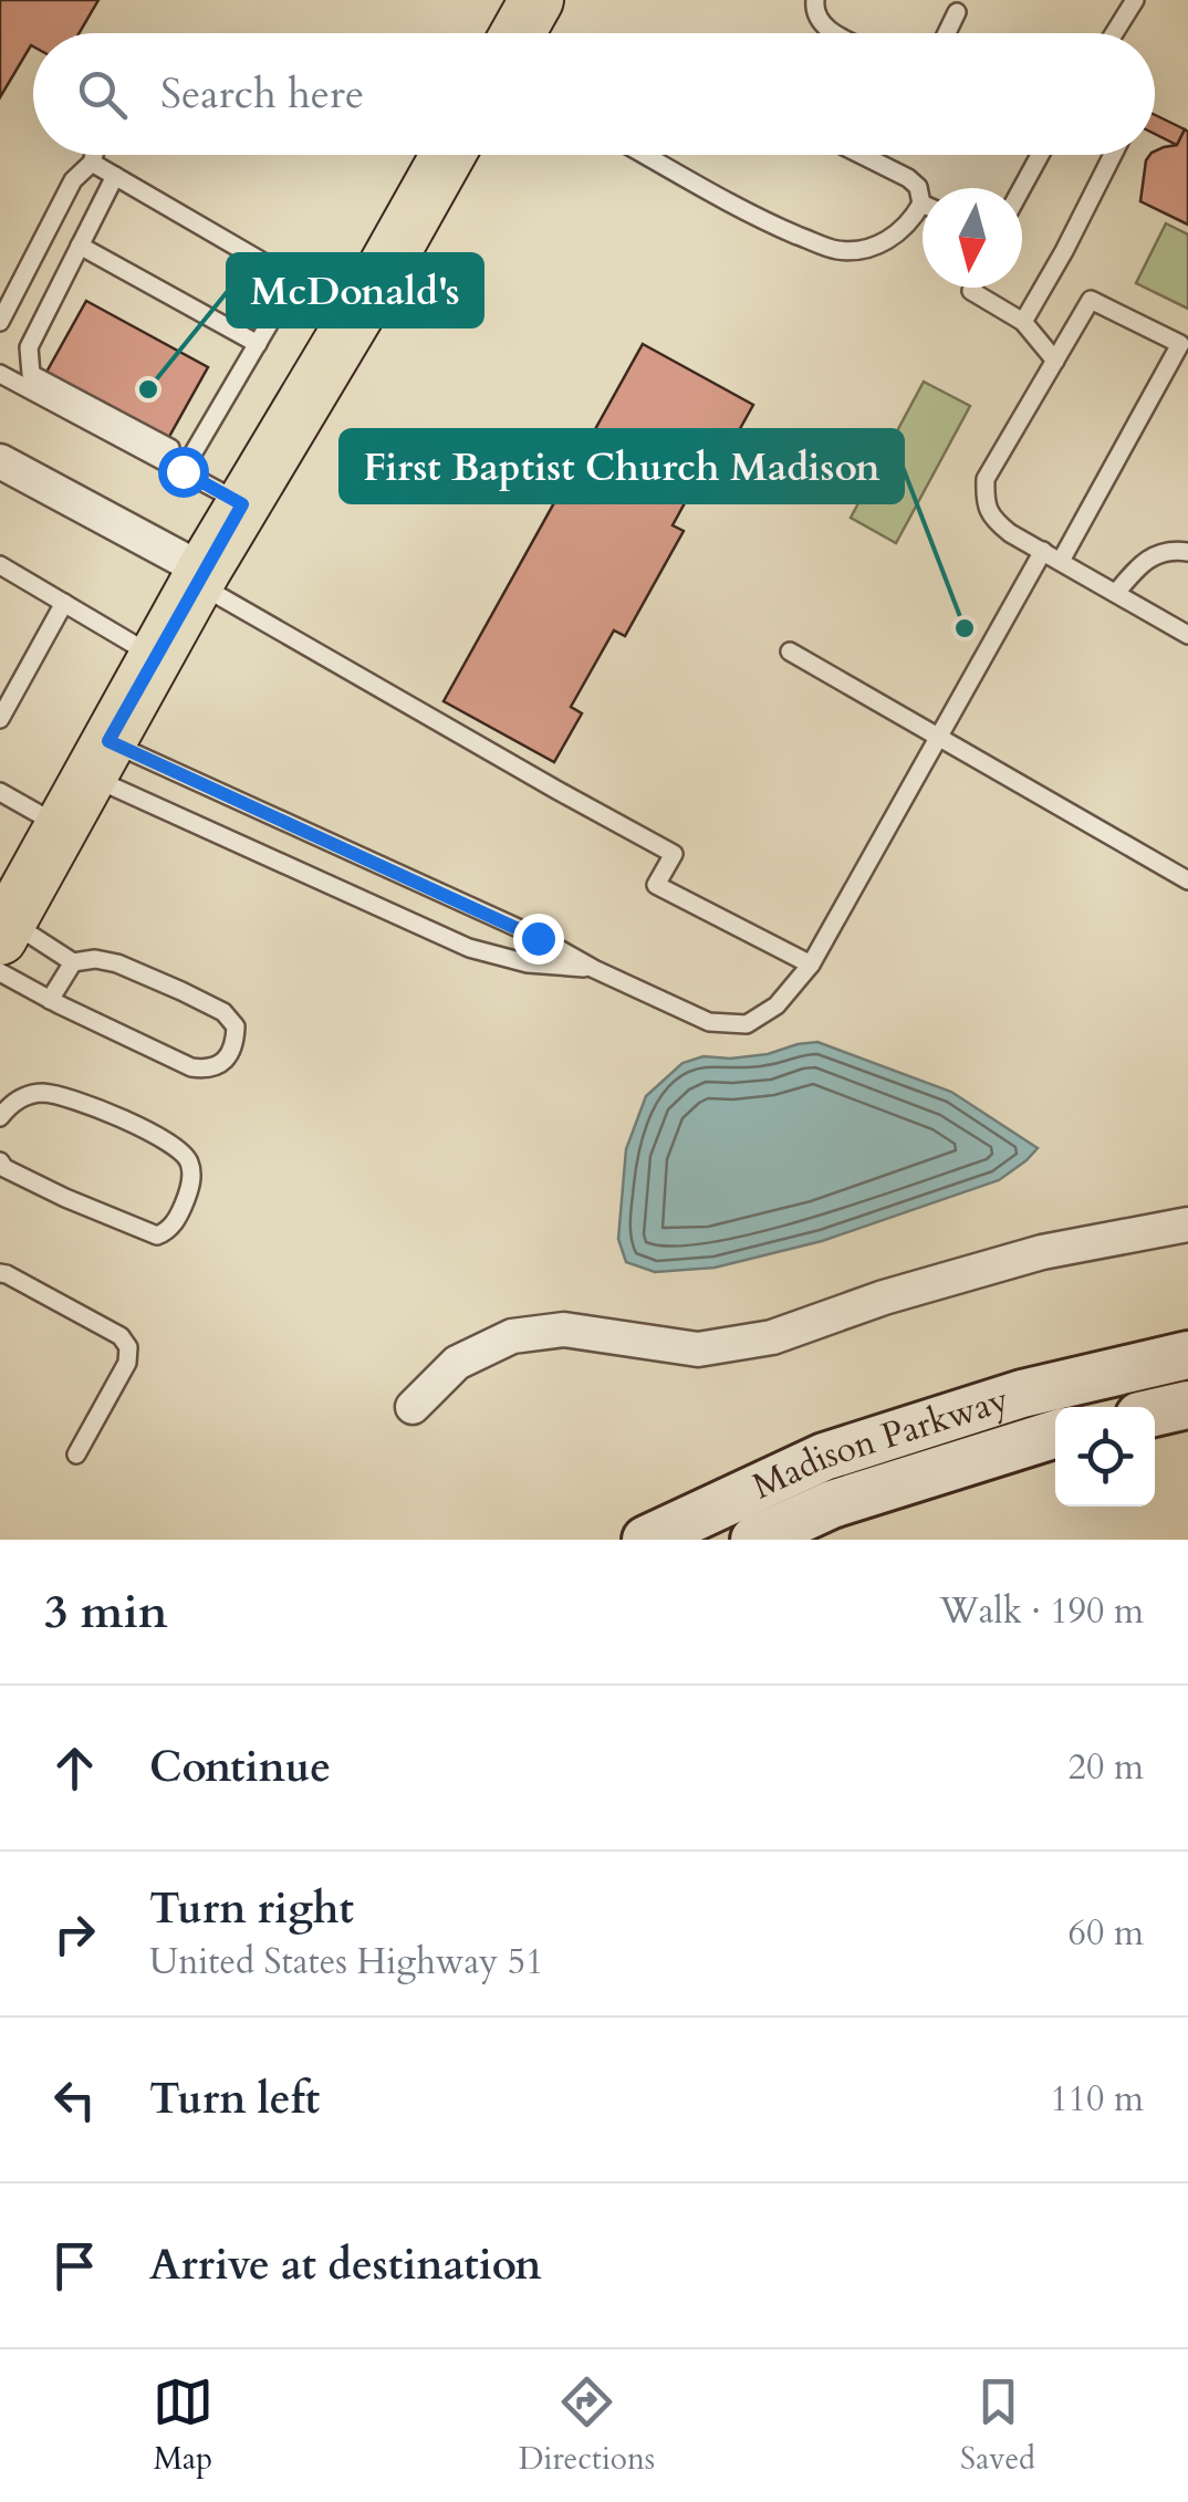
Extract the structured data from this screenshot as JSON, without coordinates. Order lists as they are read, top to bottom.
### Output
{
  "streets": {
    "main road": ["Madison Parkway"]
  },
  "places": ["McDonald's", "First Baptist Church Madison"],
  "north": "bottom",
  "page": {
    "search": "Search here",
    "heading": ["3 min", "Walk · 190 m"],
    "list": [
      ["Continue", "20 m"],
      ["Turn right", "United States Highway 51", "60 m"],
      ["Turn left", "110 m"],
      "Arrive at destination"
    ],
    "nav": ["Map", "Directions", "Saved"]
  }
}
